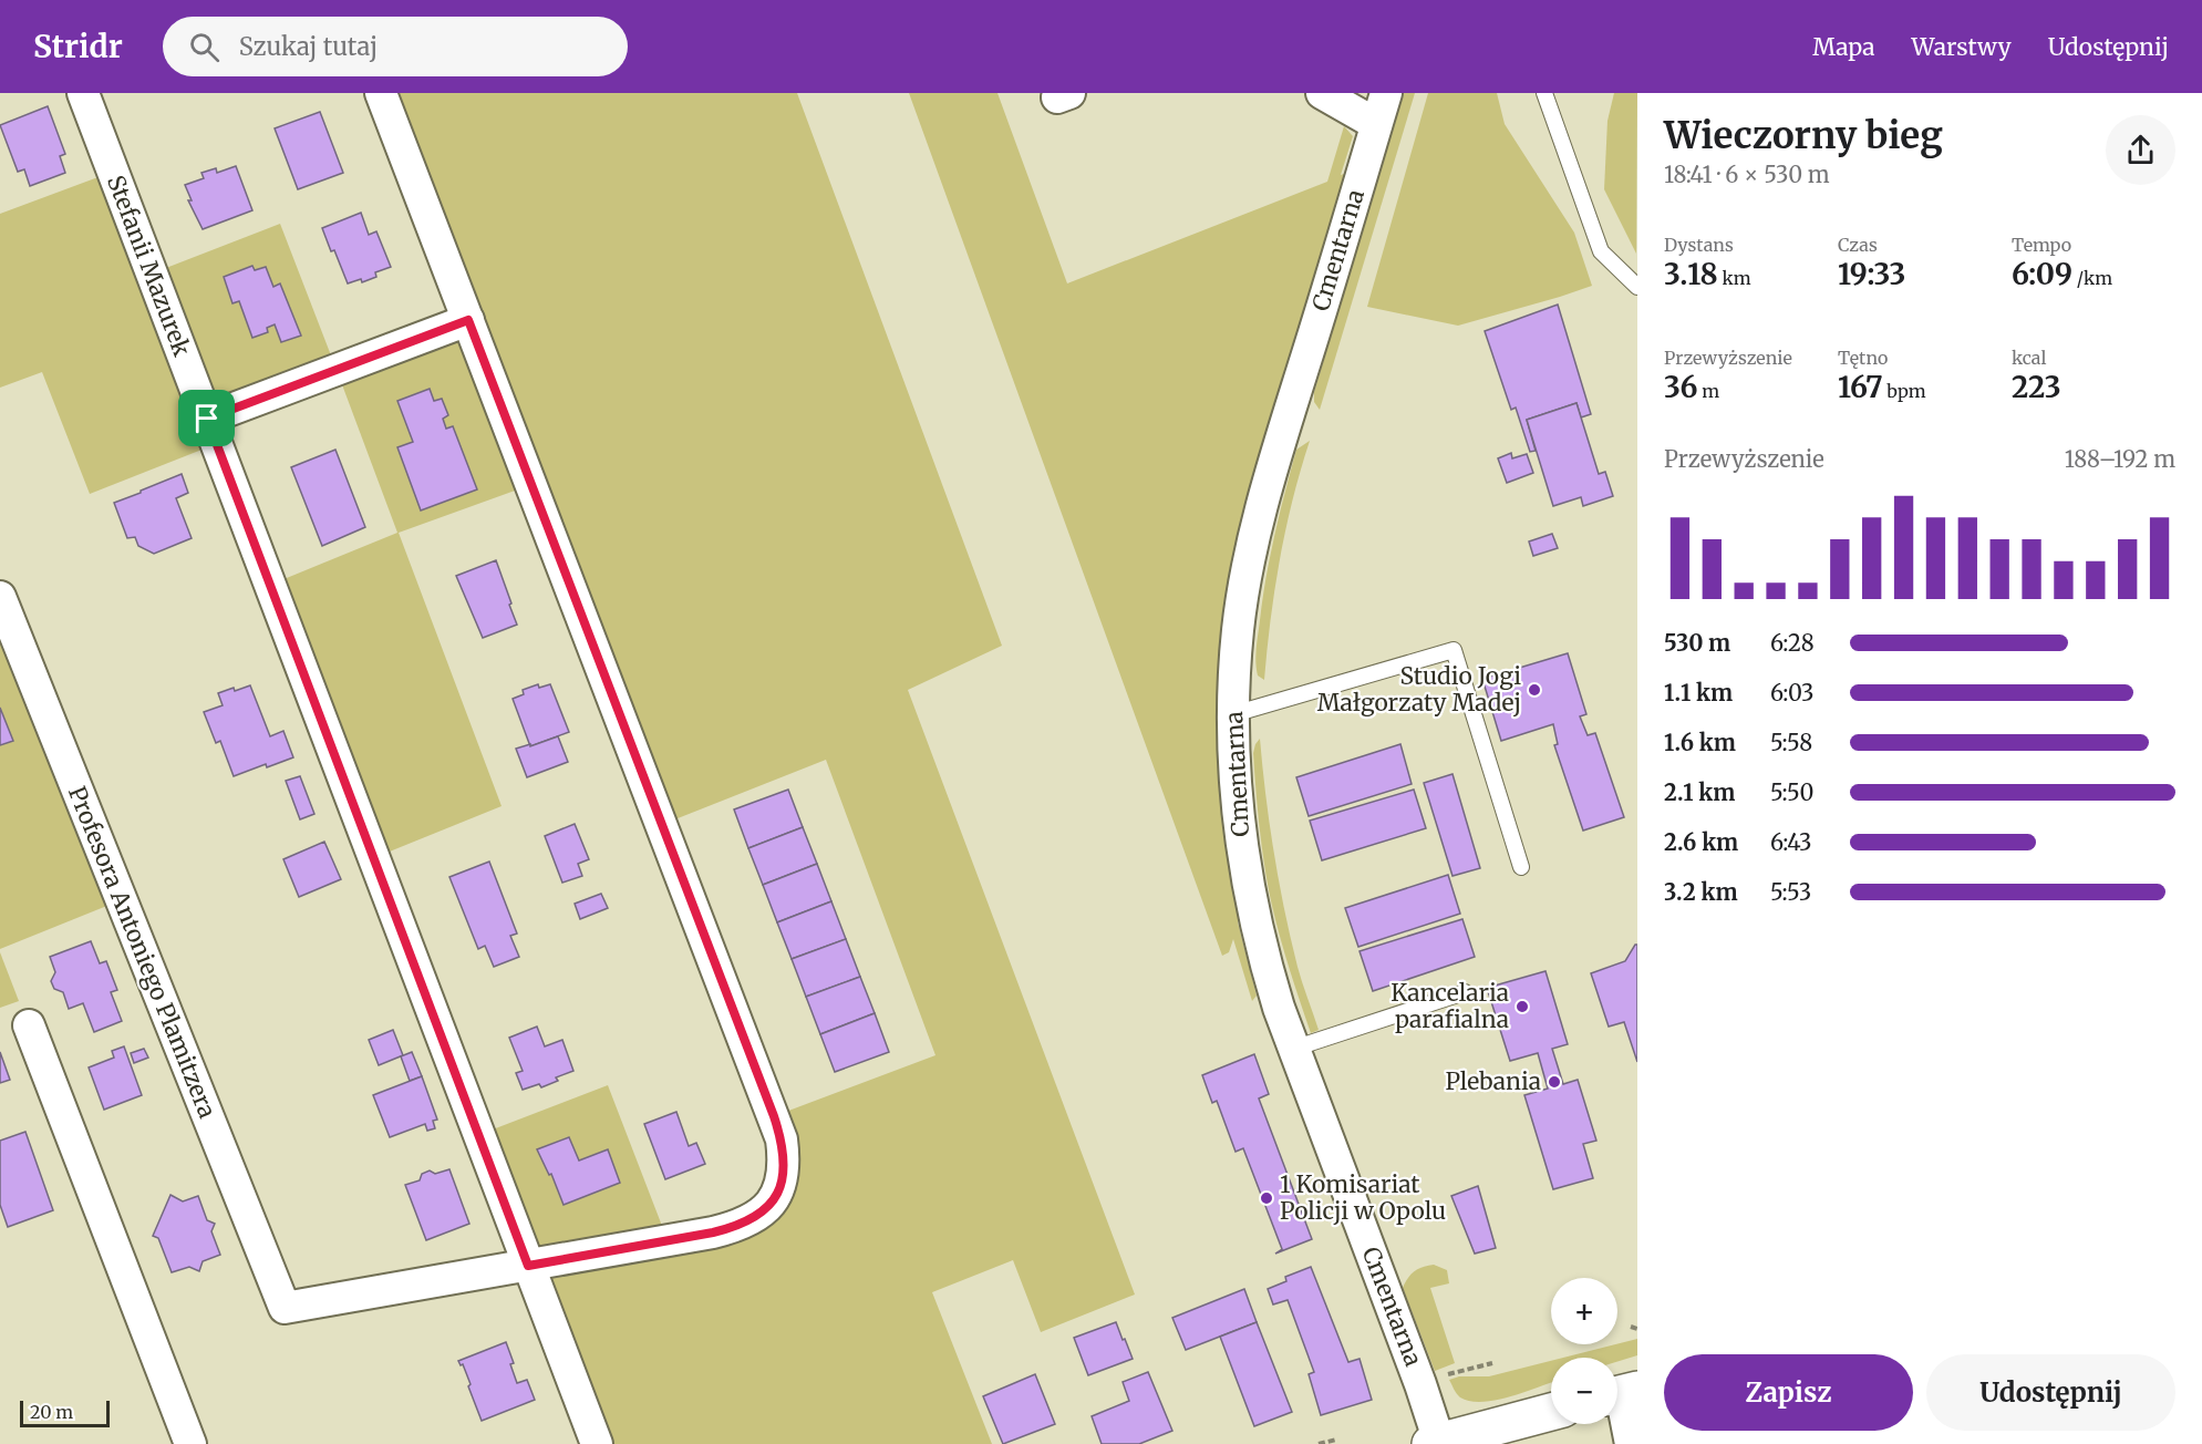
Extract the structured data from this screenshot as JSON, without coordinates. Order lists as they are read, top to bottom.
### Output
{
  "streets": {
    "street": ["Cmentarna", "Stefanii Mazurek", "Profesora Antoniego Plamitzera"]
  },
  "crossings": [
    ["Stefanii Mazurek", "Profesora Antoniego Plamitzera"]
  ],
  "places": [
    "Studio Jogi Małgorzaty Madej",
    "Kancelaria parafialna",
    "Plebania",
    "1 Komisariat Policji w Opolu"
  ],
  "scale_bar": "20 m",
  "page": {
    "header": "Stridr",
    "search": "Szukaj tutaj",
    "nav": ["Mapa", "Warstwy", "Udostępnij"],
    "heading": ["Wieczorny bieg", "18:41 · 6 × 530 m"],
    "stats": [
      ["Dystans", "3.18 km"],
      ["Czas", "19:33"],
      ["Tempo", "6:09 /km"],
      ["Przewyższenie", "36 m"],
      ["Tętno", "167 bpm"],
      ["kcal", "223"]
    ],
    "chart": ["Przewyższenie", "188–192 m"],
    "list": [
      {
        "name": "530 m",
        "note": "6:28"
      },
      {
        "name": "1.1 km",
        "note": "6:03"
      },
      {
        "name": "1.6 km",
        "note": "5:58"
      },
      {
        "name": "2.1 km",
        "note": "5:50"
      },
      {
        "name": "2.6 km",
        "note": "6:43"
      },
      {
        "name": "3.2 km",
        "note": "5:53"
      }
    ],
    "map_buttons": ["+", "−"],
    "buttons": ["Zapisz", "Udostępnij"],
    "scale": "20 m"
  }
}
